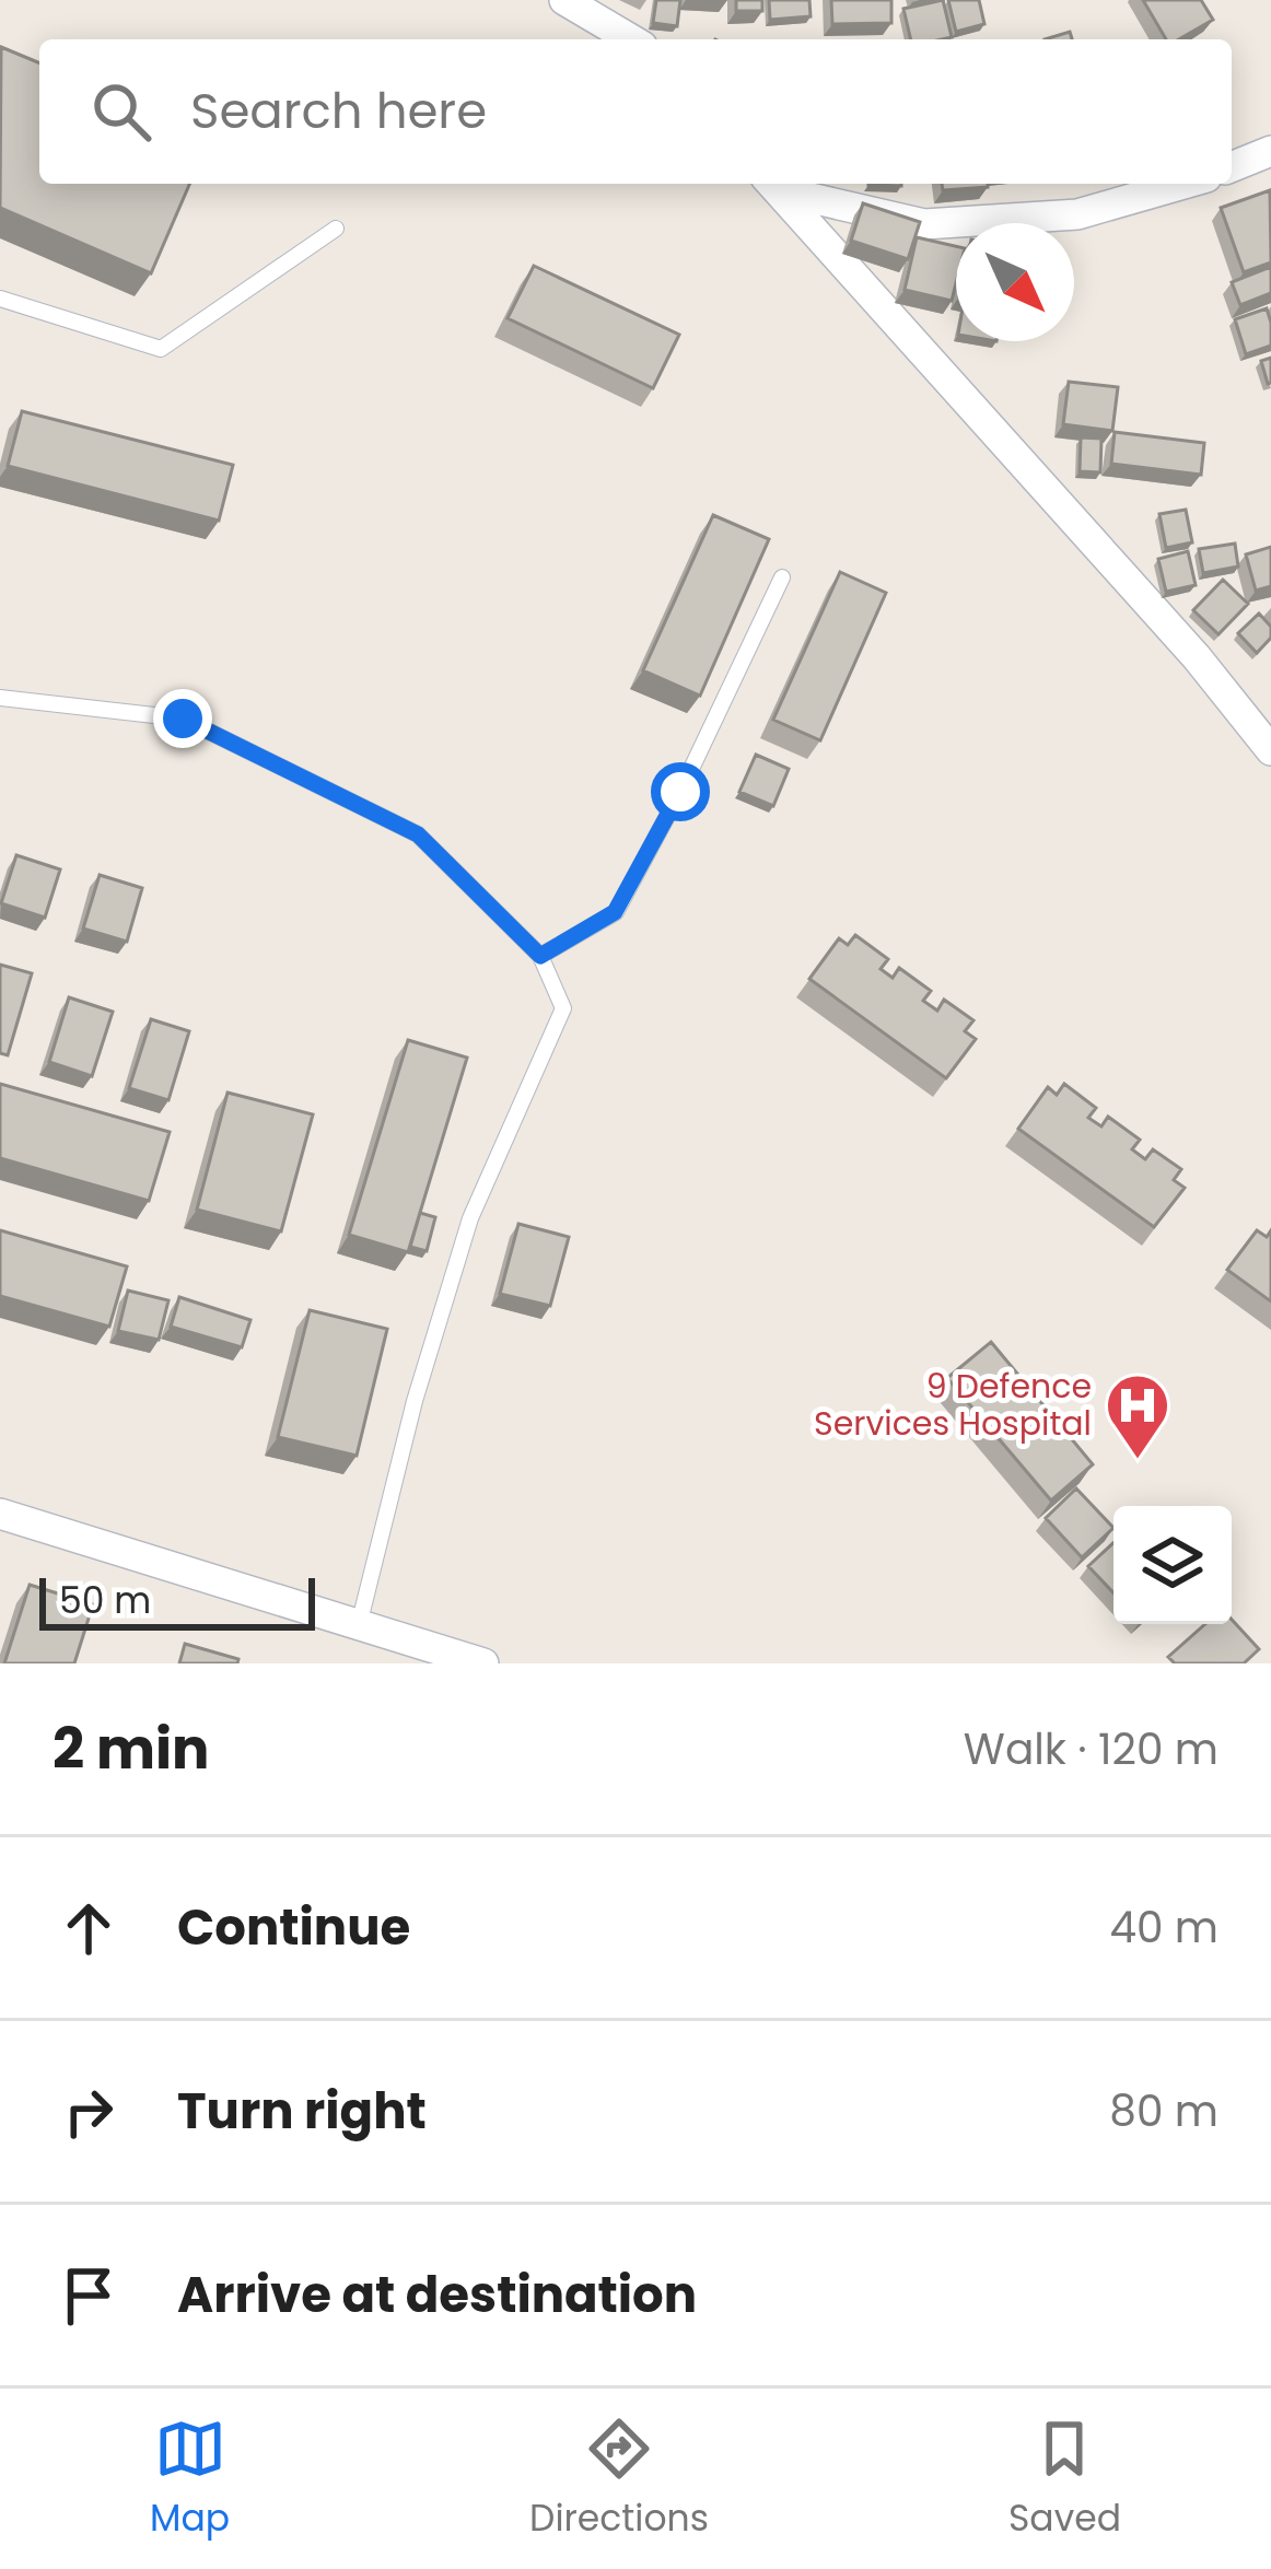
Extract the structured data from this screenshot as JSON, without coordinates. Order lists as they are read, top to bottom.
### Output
{
  "places": {
    "hospital": ["9 Defence Services Hospital"]
  },
  "scale_bar": "50 m",
  "north": "bottom right",
  "page": {
    "search": "Search here",
    "scale": "50 m",
    "heading": ["2 min", "Walk · 120 m"],
    "list": [
      ["Continue", "40 m"],
      ["Turn right", "80 m"],
      "Arrive at destination"
    ],
    "nav": ["Map", "Directions", "Saved"]
  }
}
